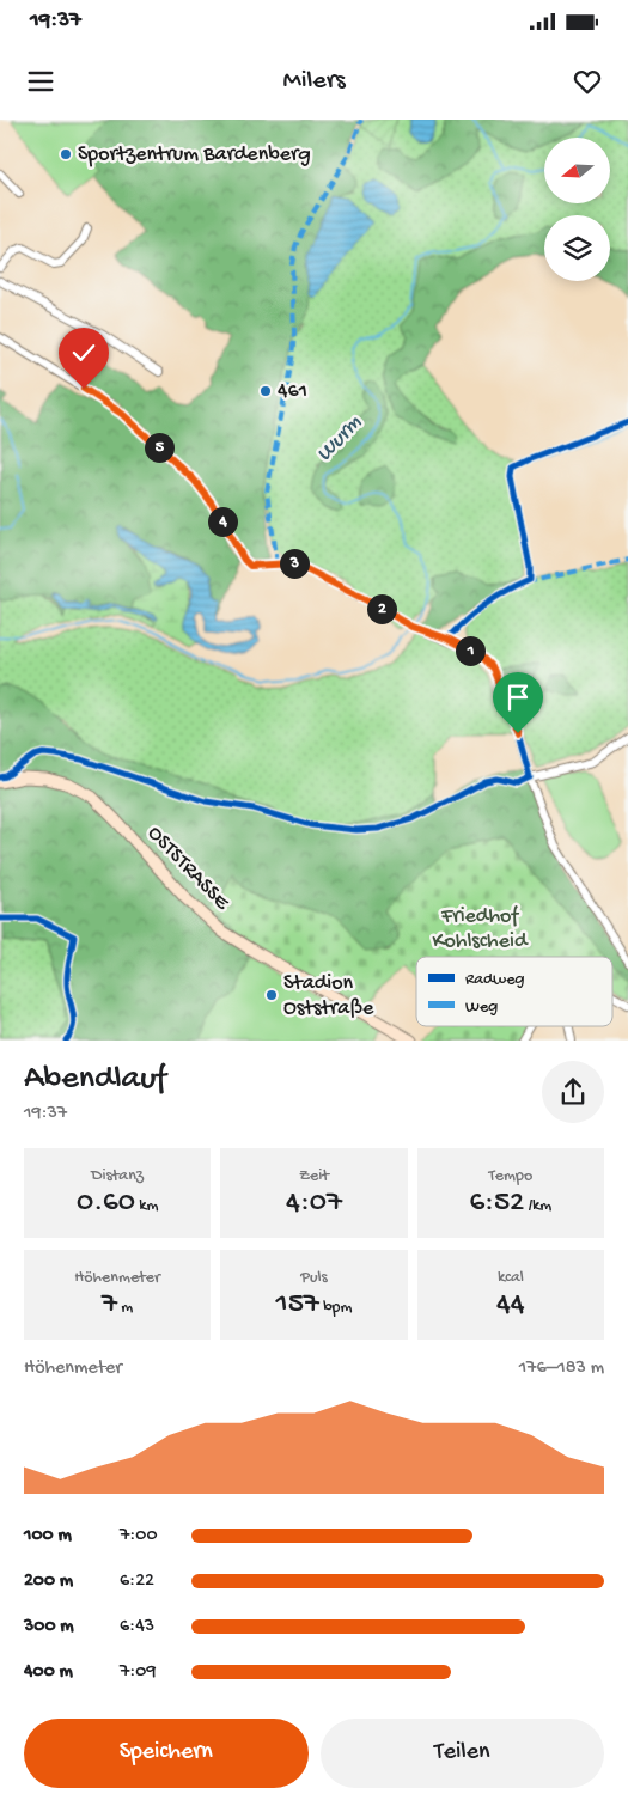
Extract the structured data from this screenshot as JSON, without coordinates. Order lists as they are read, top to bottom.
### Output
{
  "streets": {
    "street": ["OSTSTRASSE"]
  },
  "water": ["Wurm"],
  "parks": ["Friedhof Kohlscheid"],
  "places": ["Sportzentrum Bardenberg", "461", "Stadion Oststraße"],
  "legend": ["Radweg", "Weg"],
  "north": "left",
  "page": {
    "status": "19:37",
    "header": "Milers",
    "pins": [
      "5",
      "4",
      "3",
      "2",
      "1"
    ],
    "heading": ["Abendlauf", "19:37"],
    "stats": [
      ["Distanz", "0.60 km"],
      ["Zeit", "4:07"],
      ["Tempo", "6:52 /km"],
      ["Höhenmeter", "7 m"],
      ["Puls", "157 bpm"],
      ["kcal", "44"]
    ],
    "chart": ["Höhenmeter", "176–183 m"],
    "list": [
      {
        "name": "100 m",
        "note": "7:00"
      },
      {
        "name": "200 m",
        "note": "6:22"
      },
      {
        "name": "300 m",
        "note": "6:43"
      },
      {
        "name": "400 m",
        "note": "7:09"
      }
    ],
    "buttons": ["Speichern", "Teilen"]
  }
}
